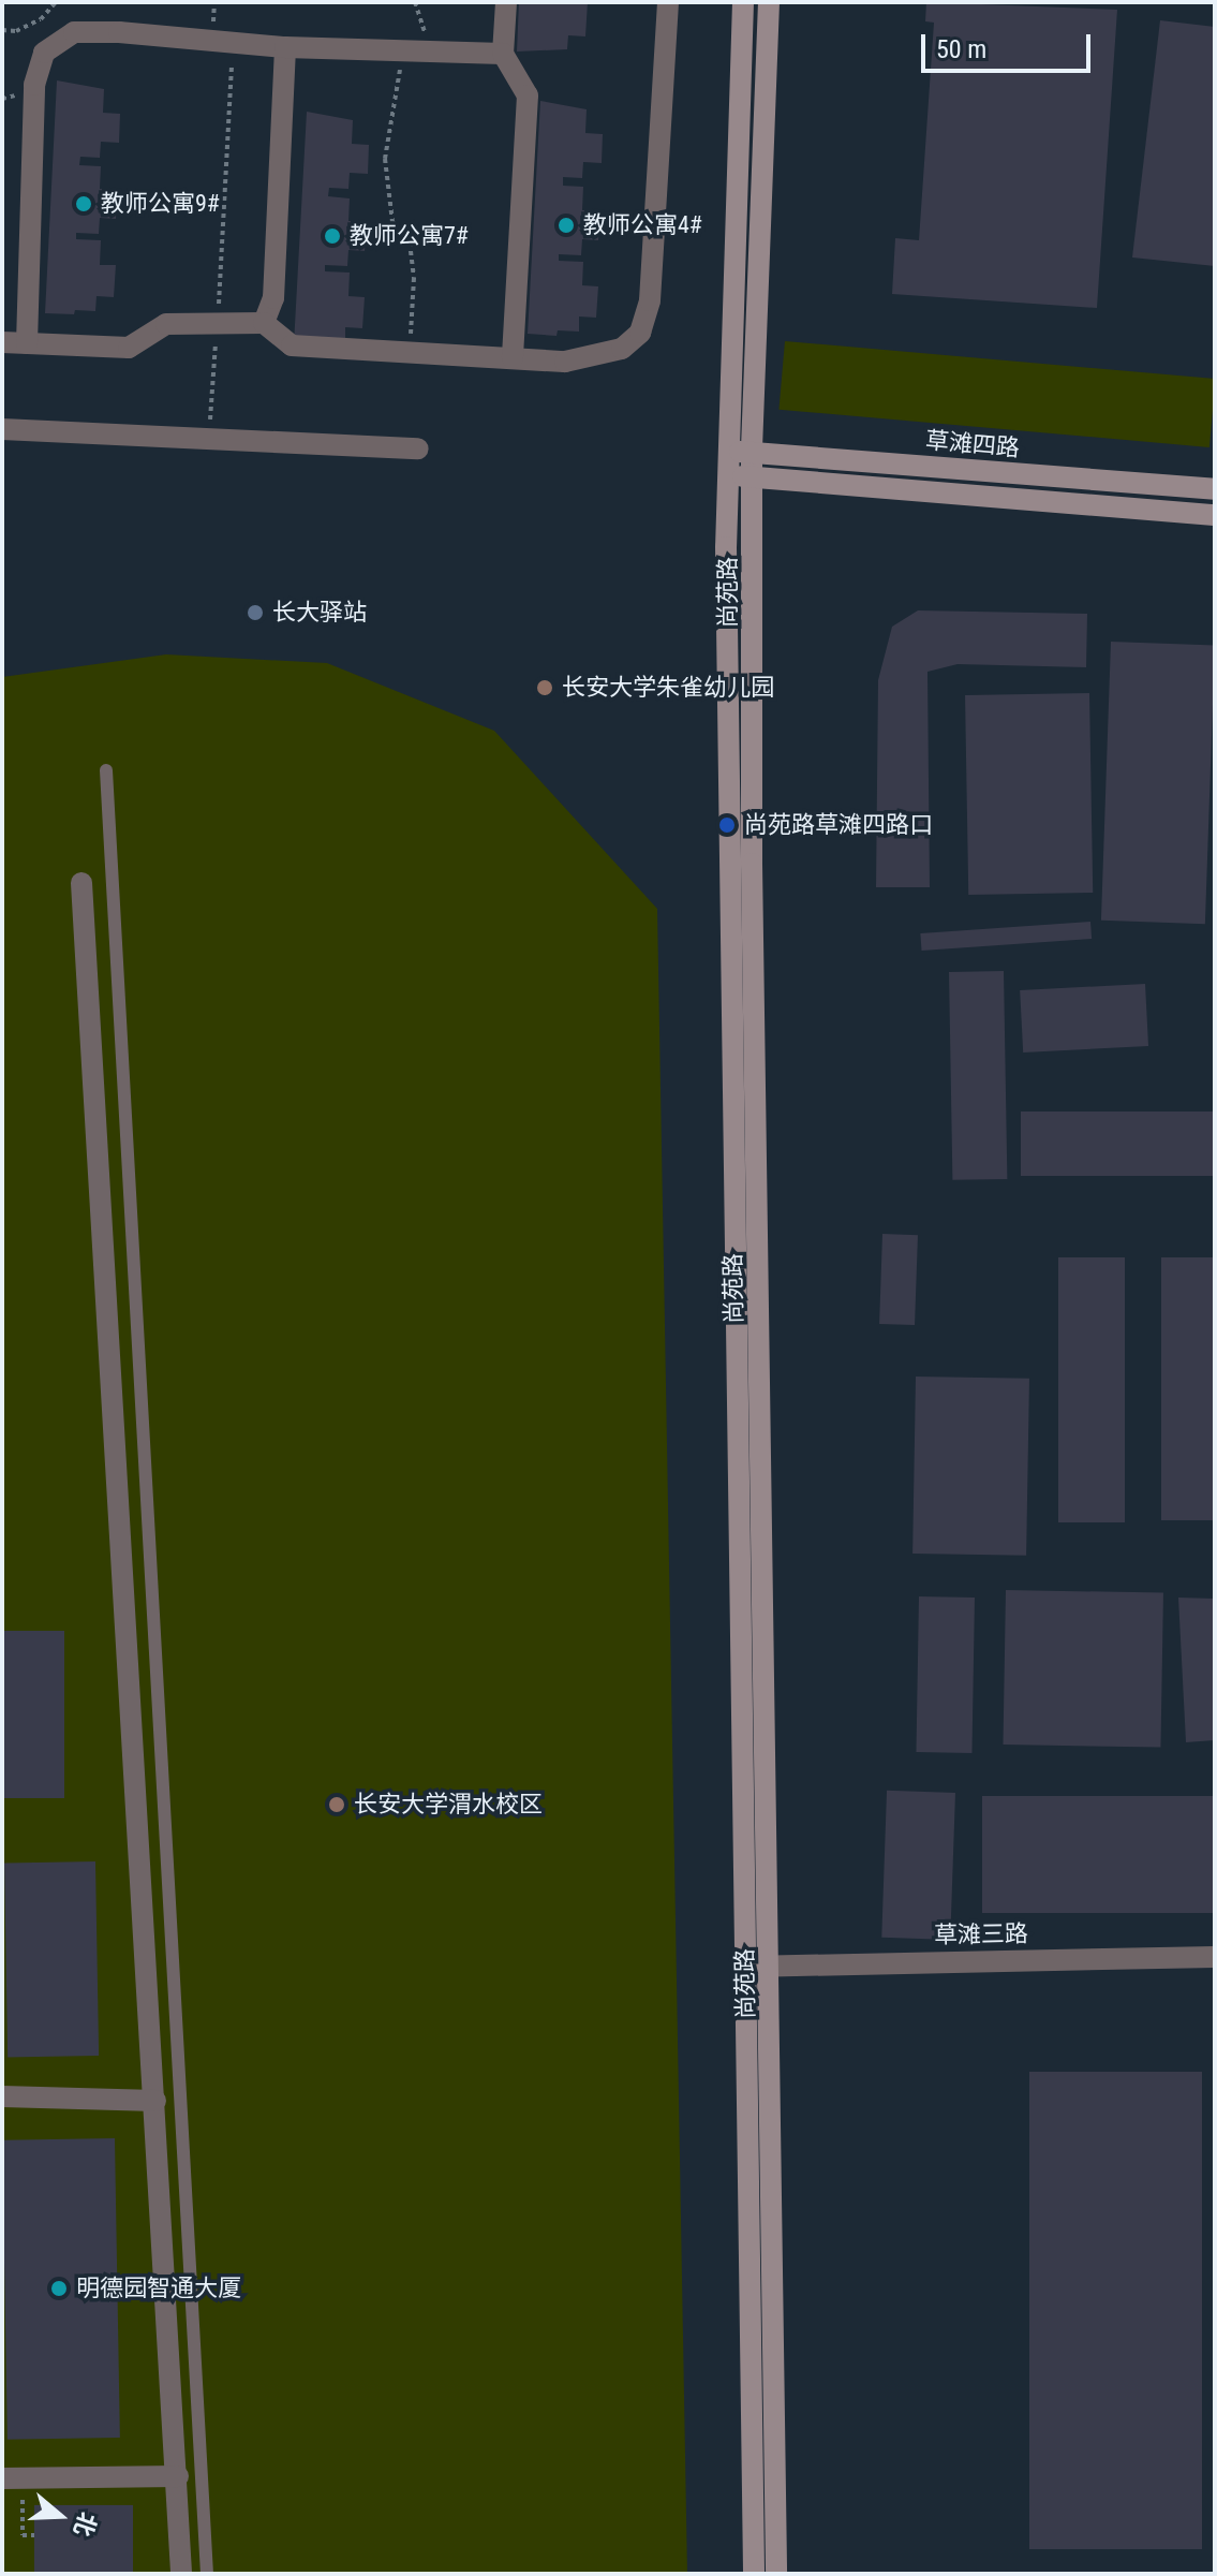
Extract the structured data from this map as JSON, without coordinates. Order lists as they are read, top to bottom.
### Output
{
  "streets": {
    "main road": ["草滩四路", "尚苑路"],
    "street": ["草滩三路"]
  },
  "crossings": [
    ["草滩四路", "尚苑路"],
    ["尚苑路", "草滩三路"]
  ],
  "places": [
    "教师公寓9#",
    "教师公寓4#",
    "教师公寓7#",
    "长大驿站",
    "长安大学朱雀幼儿园",
    "尚苑路草滩四路口",
    "长安大学渭水校区",
    "明德园智通大厦"
  ],
  "scale_bar": "50 m",
  "north": "right"
}
